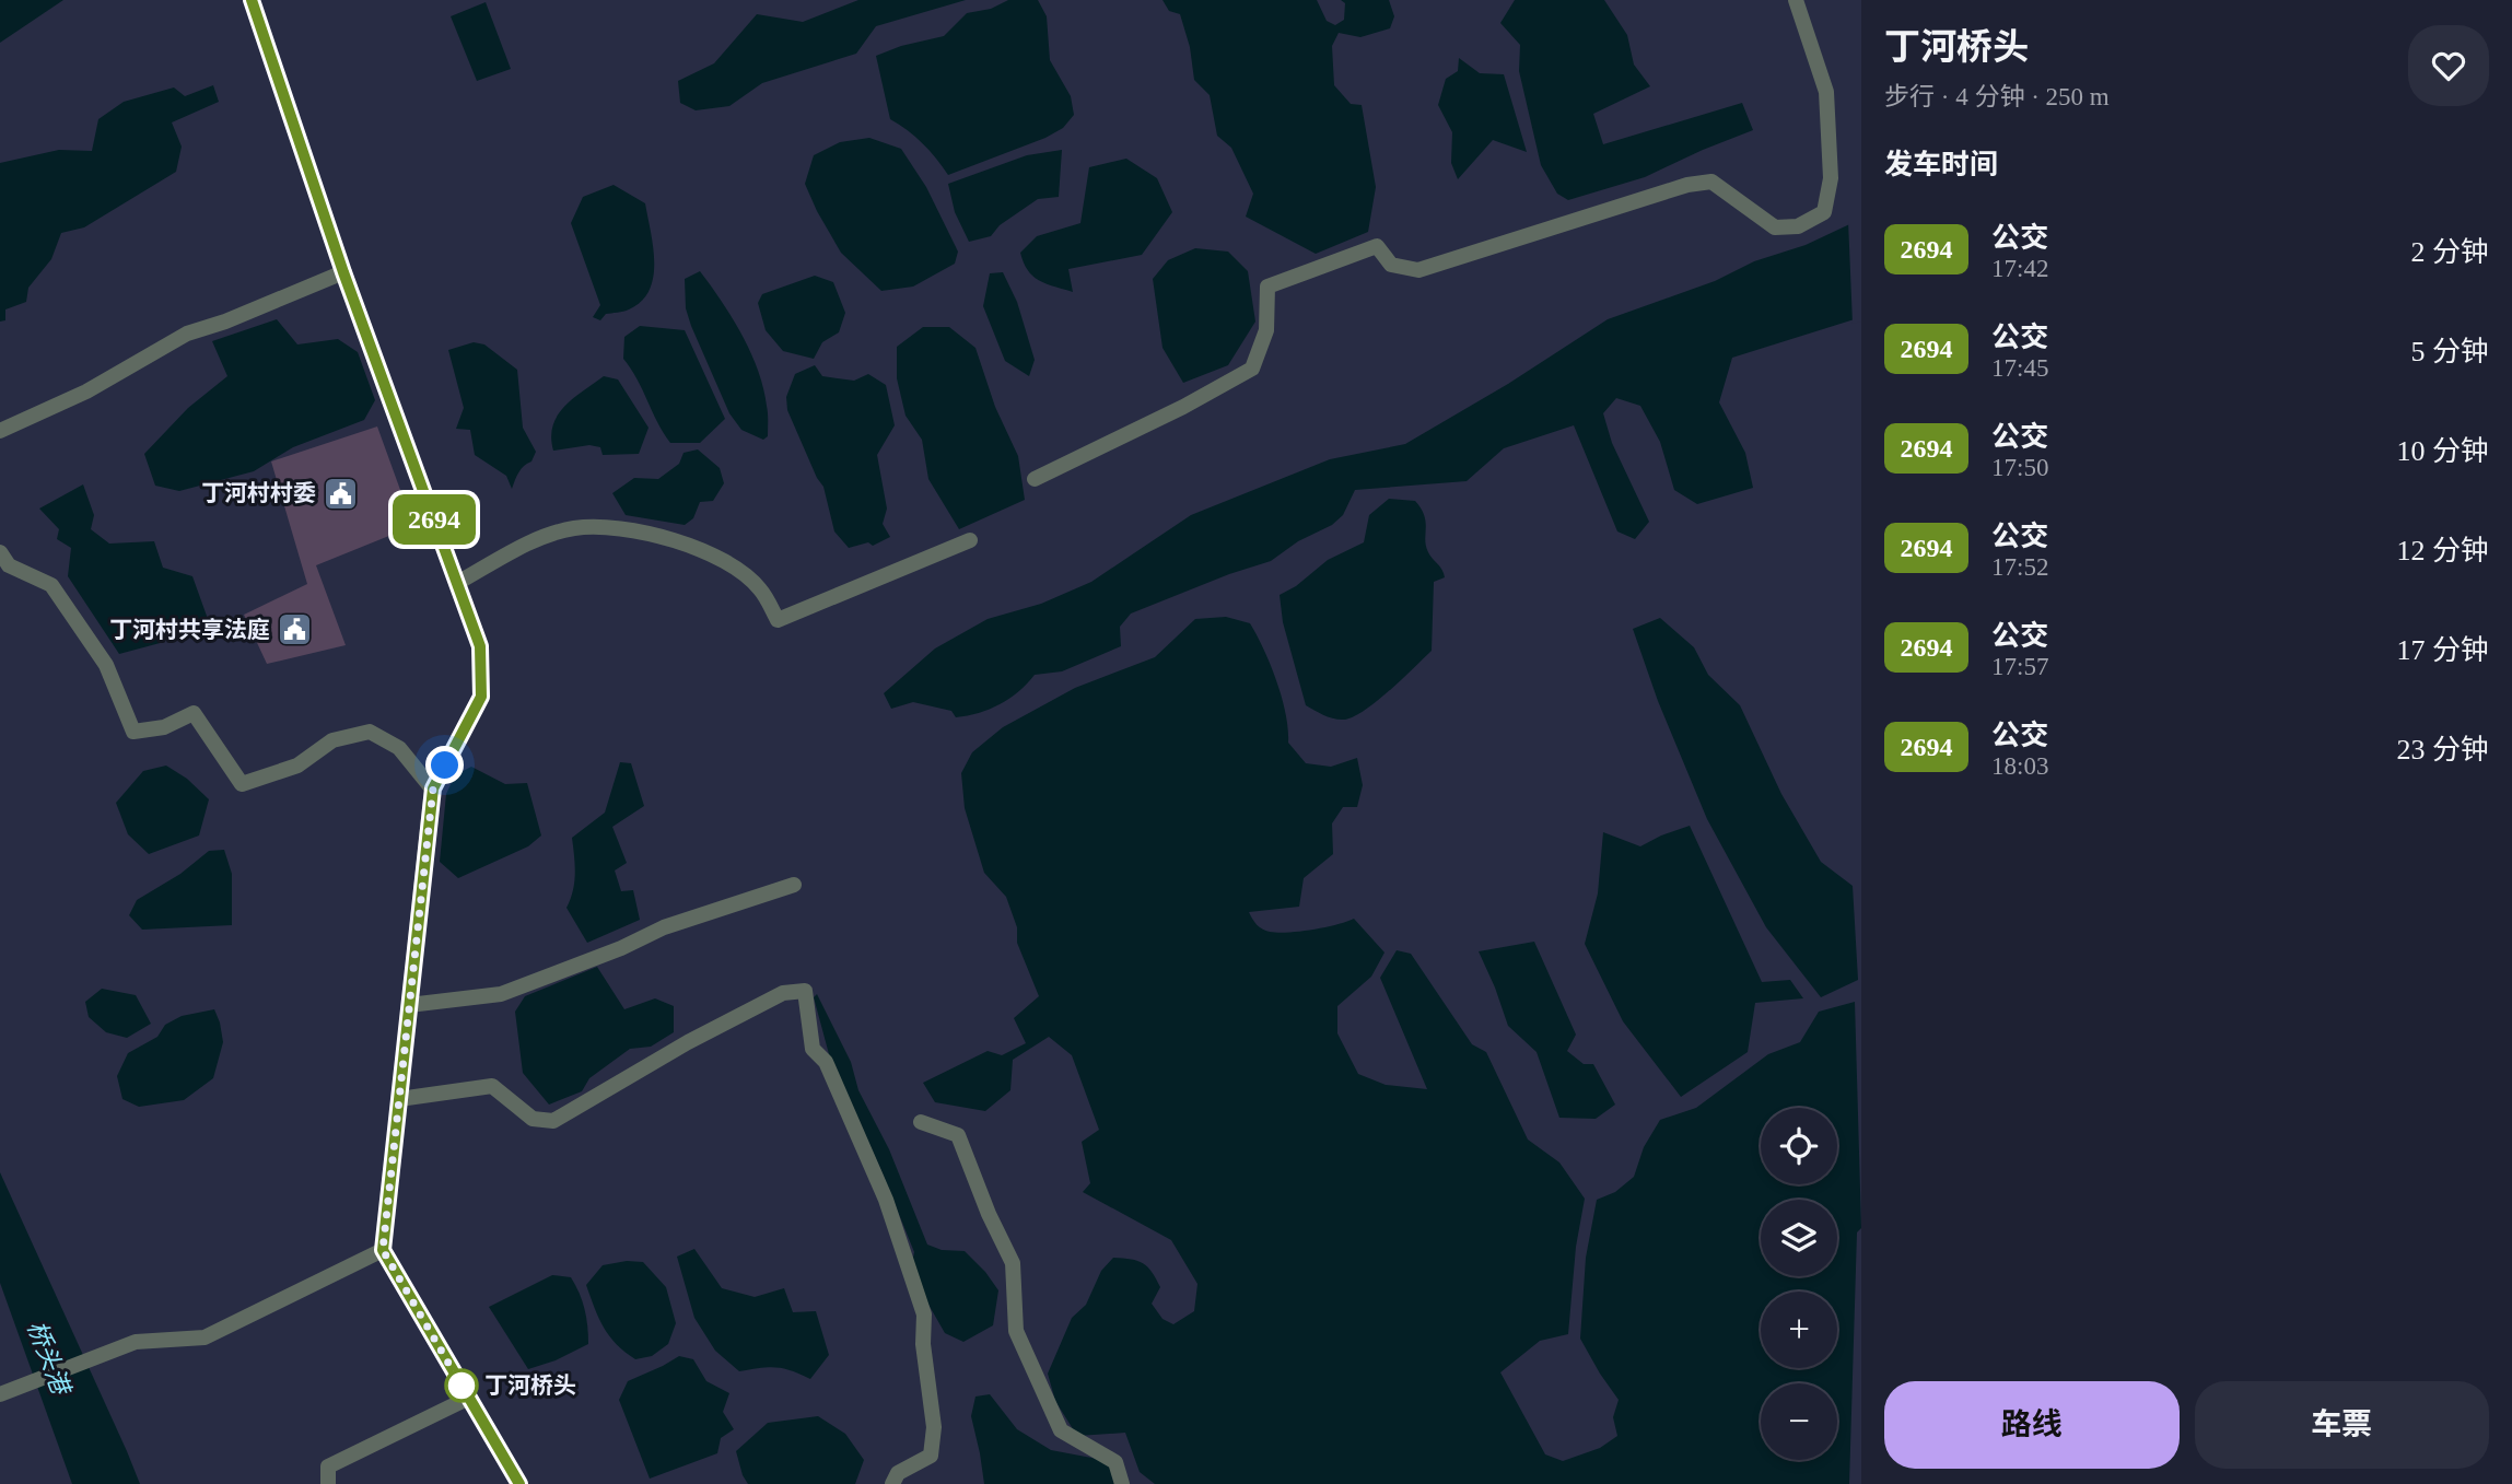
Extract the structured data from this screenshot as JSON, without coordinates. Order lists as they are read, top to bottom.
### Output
{
  "water": ["桥头港"],
  "places": {
    "public building": ["丁河村村委", "丁河村共享法庭"],
    "other": ["丁河桥头"]
  },
  "lines": ["bus line 2694"],
  "page": {
    "on_map": "2694",
    "heading": [
      ["丁河桥头", "步行 · 4 分钟 · 250 m"],
      "发车时间"
    ],
    "list": [
      {
        "mark": "2694",
        "name": "公交",
        "note": "17:42",
        "value": "2 分钟"
      },
      {
        "mark": "2694",
        "name": "公交",
        "note": "17:45",
        "value": "5 分钟"
      },
      {
        "mark": "2694",
        "name": "公交",
        "note": "17:50",
        "value": "10 分钟"
      },
      {
        "mark": "2694",
        "name": "公交",
        "note": "17:52",
        "value": "12 分钟"
      },
      {
        "mark": "2694",
        "name": "公交",
        "note": "17:57",
        "value": "17 分钟"
      },
      {
        "mark": "2694",
        "name": "公交",
        "note": "18:03",
        "value": "23 分钟"
      }
    ],
    "map_buttons": ["+", "−"],
    "buttons": ["路线", "车票"]
  }
}
